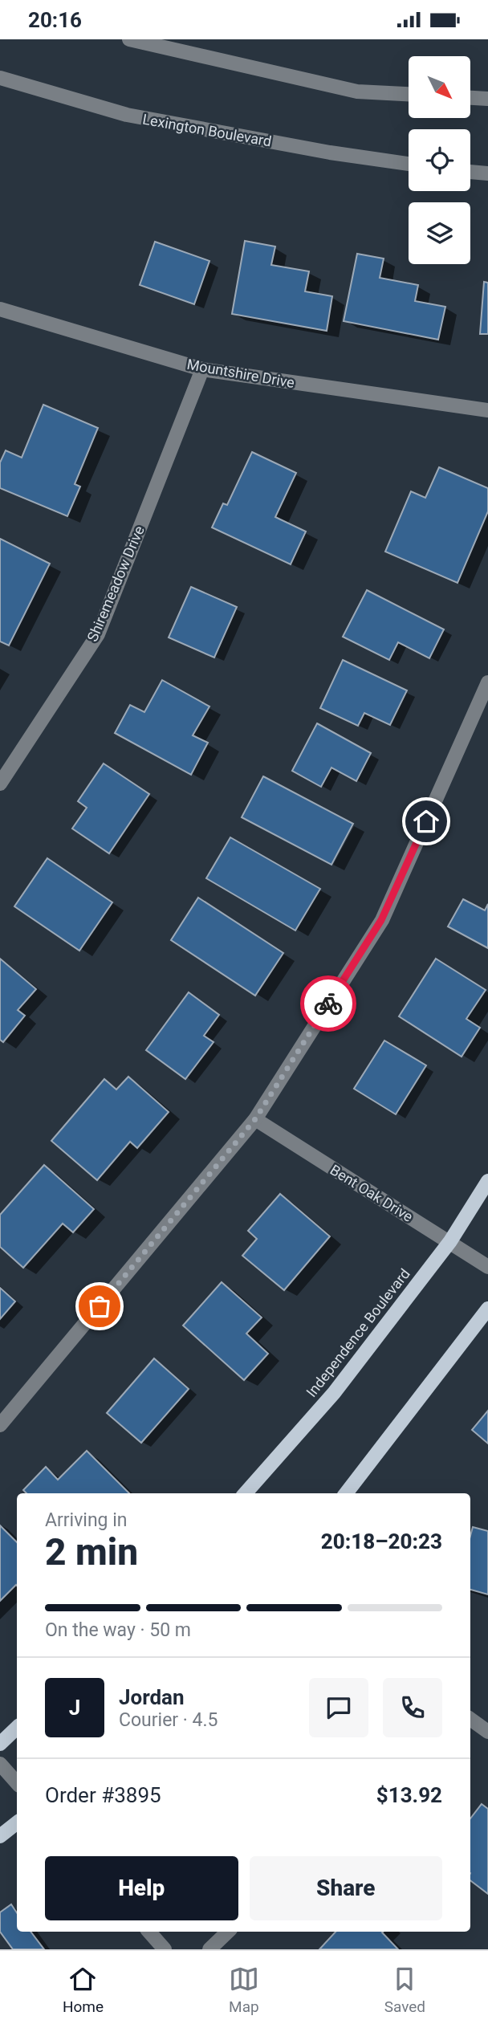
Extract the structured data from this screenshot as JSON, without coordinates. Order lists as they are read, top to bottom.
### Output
{
  "streets": {
    "main road": ["Independence Boulevard"],
    "street": [
      "Lexington Boulevard",
      "Mountshire Drive",
      "Shiremeadow Drive",
      "Bent Oak Drive"
    ]
  },
  "crossings": [
    ["Mountshire Drive", "Shiremeadow Drive"],
    ["Bent Oak Drive", "Independence Boulevard"]
  ],
  "north": "bottom right",
  "page": {
    "status": "20:16",
    "heading": ["2 min", "Arriving in", "20:18–20:23"],
    "panel": [
      "Jordan",
      "Courier · 4.5",
      "Order #3895",
      "$13.92"
    ],
    "bar": "On the way · 50 m",
    "round": "J",
    "buttons": ["Help", "Share"],
    "tabs": ["Home", "Map", "Saved"]
  }
}
